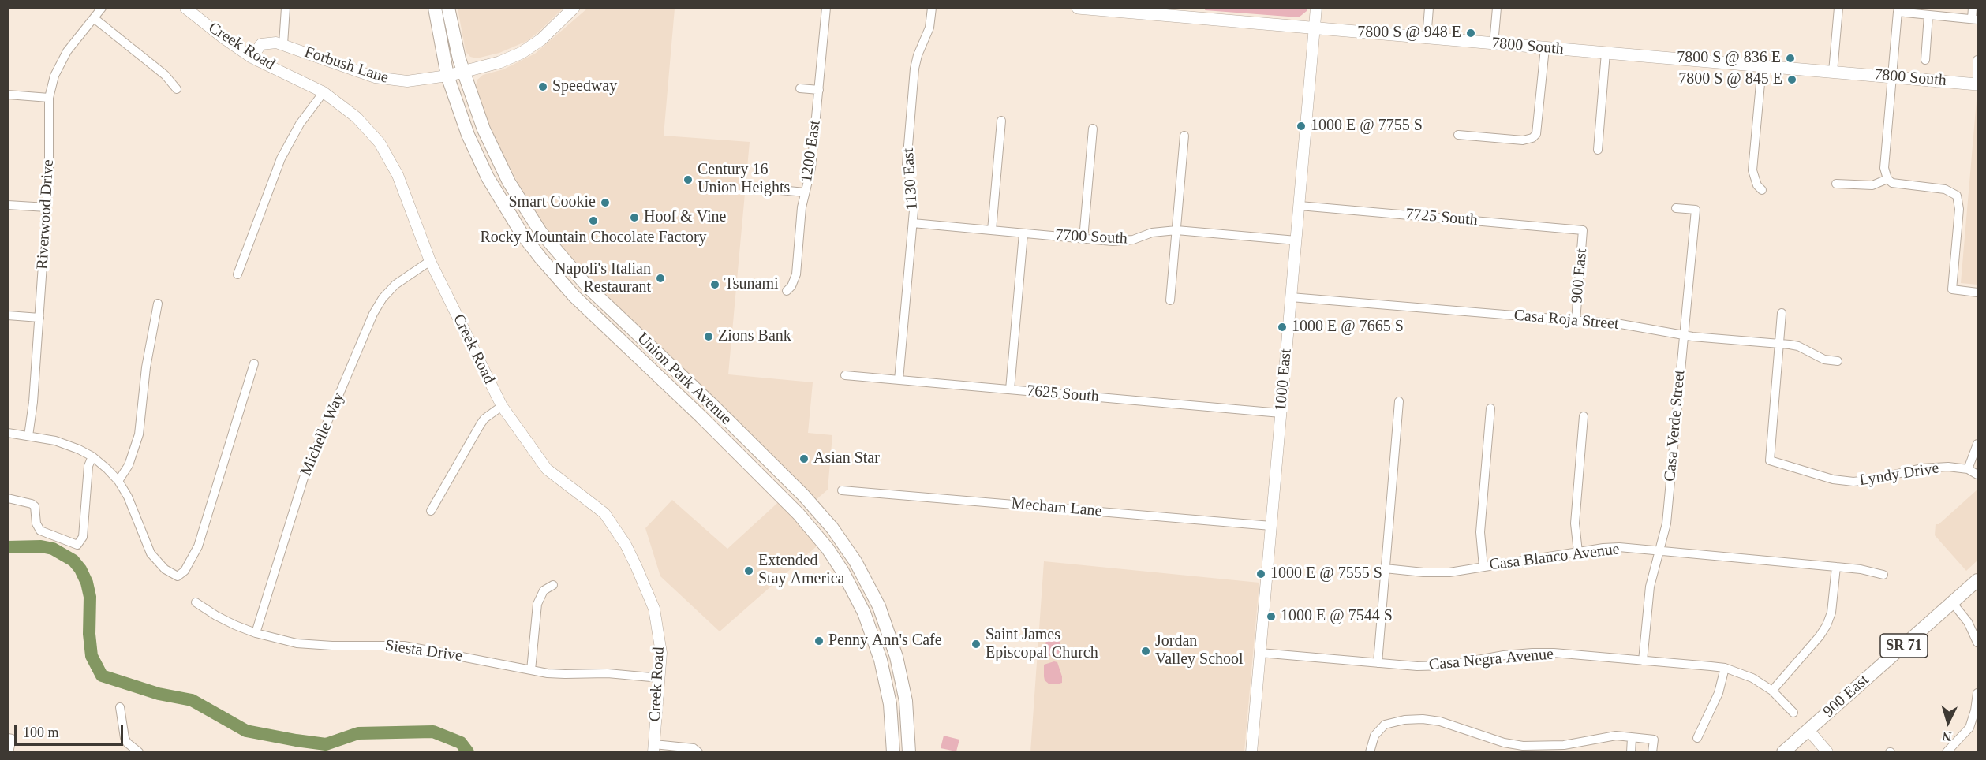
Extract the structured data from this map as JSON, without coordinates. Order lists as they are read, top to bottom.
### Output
{
  "streets": {
    "main road": [
      "7800 South",
      "900 East",
      "Union Park Avenue",
      "SR 71"
    ],
    "street": [
      "Creek Road",
      "Forbush Lane",
      "1200 East",
      "1130 East",
      "Riverwood Drive",
      "7725 South",
      "7700 South",
      "Casa Roja Street",
      "1000 East",
      "7625 South",
      "Casa Verde Street",
      "Michelle Way",
      "Lyndy Drive",
      "Mecham Lane",
      "Casa Blanco Avenue",
      "Siesta Drive",
      "Casa Negra Avenue"
    ]
  },
  "crossings": [
    ["Creek Road", "Forbush Lane"],
    ["Creek Road", "Michelle Way"],
    ["Creek Road", "Siesta Drive"],
    ["7800 South", "1000 East"],
    ["Forbush Lane", "Union Park Avenue"],
    ["1130 East", "7700 South"],
    ["1130 East", "7625 South"],
    ["7725 South", "900 East"],
    ["7725 South", "1000 East"],
    ["7700 South", "1000 East"],
    ["900 East", "Casa Roja Street"],
    ["900 East", "SR 71"],
    ["Casa Roja Street", "1000 East"],
    ["Casa Roja Street", "Casa Verde Street"],
    ["Casa Roja Street", "Lyndy Drive"],
    ["1000 East", "7625 South"],
    ["1000 East", "Mecham Lane"],
    ["1000 East", "Casa Negra Avenue"],
    ["Casa Verde Street", "Casa Blanco Avenue"],
    ["Casa Verde Street", "Casa Negra Avenue"],
    ["Michelle Way", "Siesta Drive"]
  ],
  "places": [
    "7800 S @ 948 E",
    "7800 S @ 836 E",
    "7800 S @ 845 E",
    "Speedway",
    "1000 E @ 7755 S",
    "Century 16 Union Heights",
    "Smart Cookie",
    "Hoof & Vine",
    "Rocky Mountain Chocolate Factory",
    "Napoli's Italian Restaurant",
    "Tsunami",
    "1000 E @ 7665 S",
    "Zions Bank",
    "Asian Star",
    "Extended Stay America",
    "1000 E @ 7555 S",
    "1000 E @ 7544 S",
    "Penny Ann's Cafe",
    "Saint James Episcopal Church",
    "Jordan Valley School"
  ],
  "scale_bar": "100 m",
  "north": "bottom"
}
